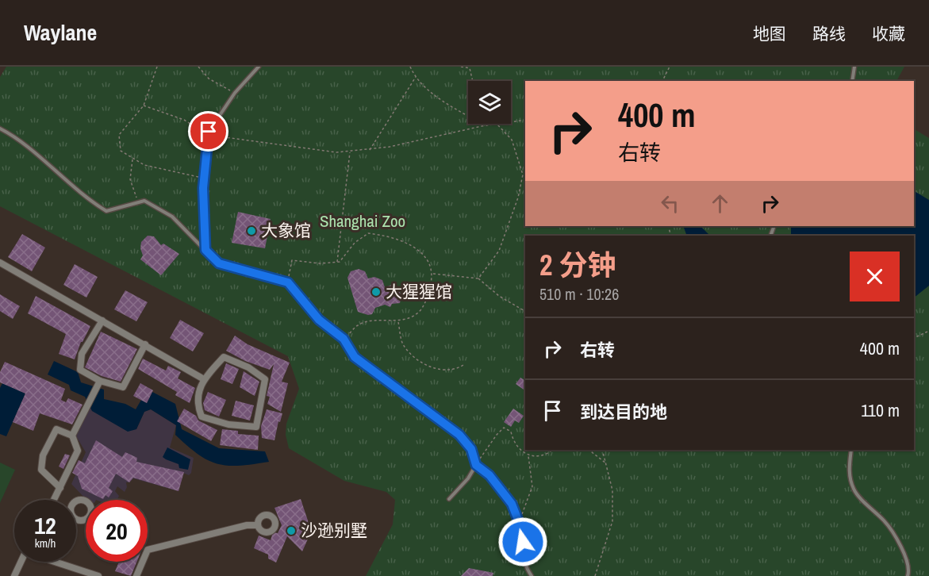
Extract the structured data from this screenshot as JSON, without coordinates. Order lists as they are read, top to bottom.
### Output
{
  "parks": ["Shanghai Zoo"],
  "places": ["大象馆", "大猩猩馆", "沙逊别墅"],
  "page": {
    "header": "Waylane",
    "nav": ["地图", "路线", "收藏"],
    "turn": ["400 m", "右转"],
    "heading": ["2 分钟", "510 m · 10:26"],
    "list": [
      {
        "name": "右转",
        "value": "400 m"
      },
      {
        "name": "到达目的地",
        "value": "110 m"
      }
    ],
    "speed": "12 km/h",
    "limit": "20"
  }
}
